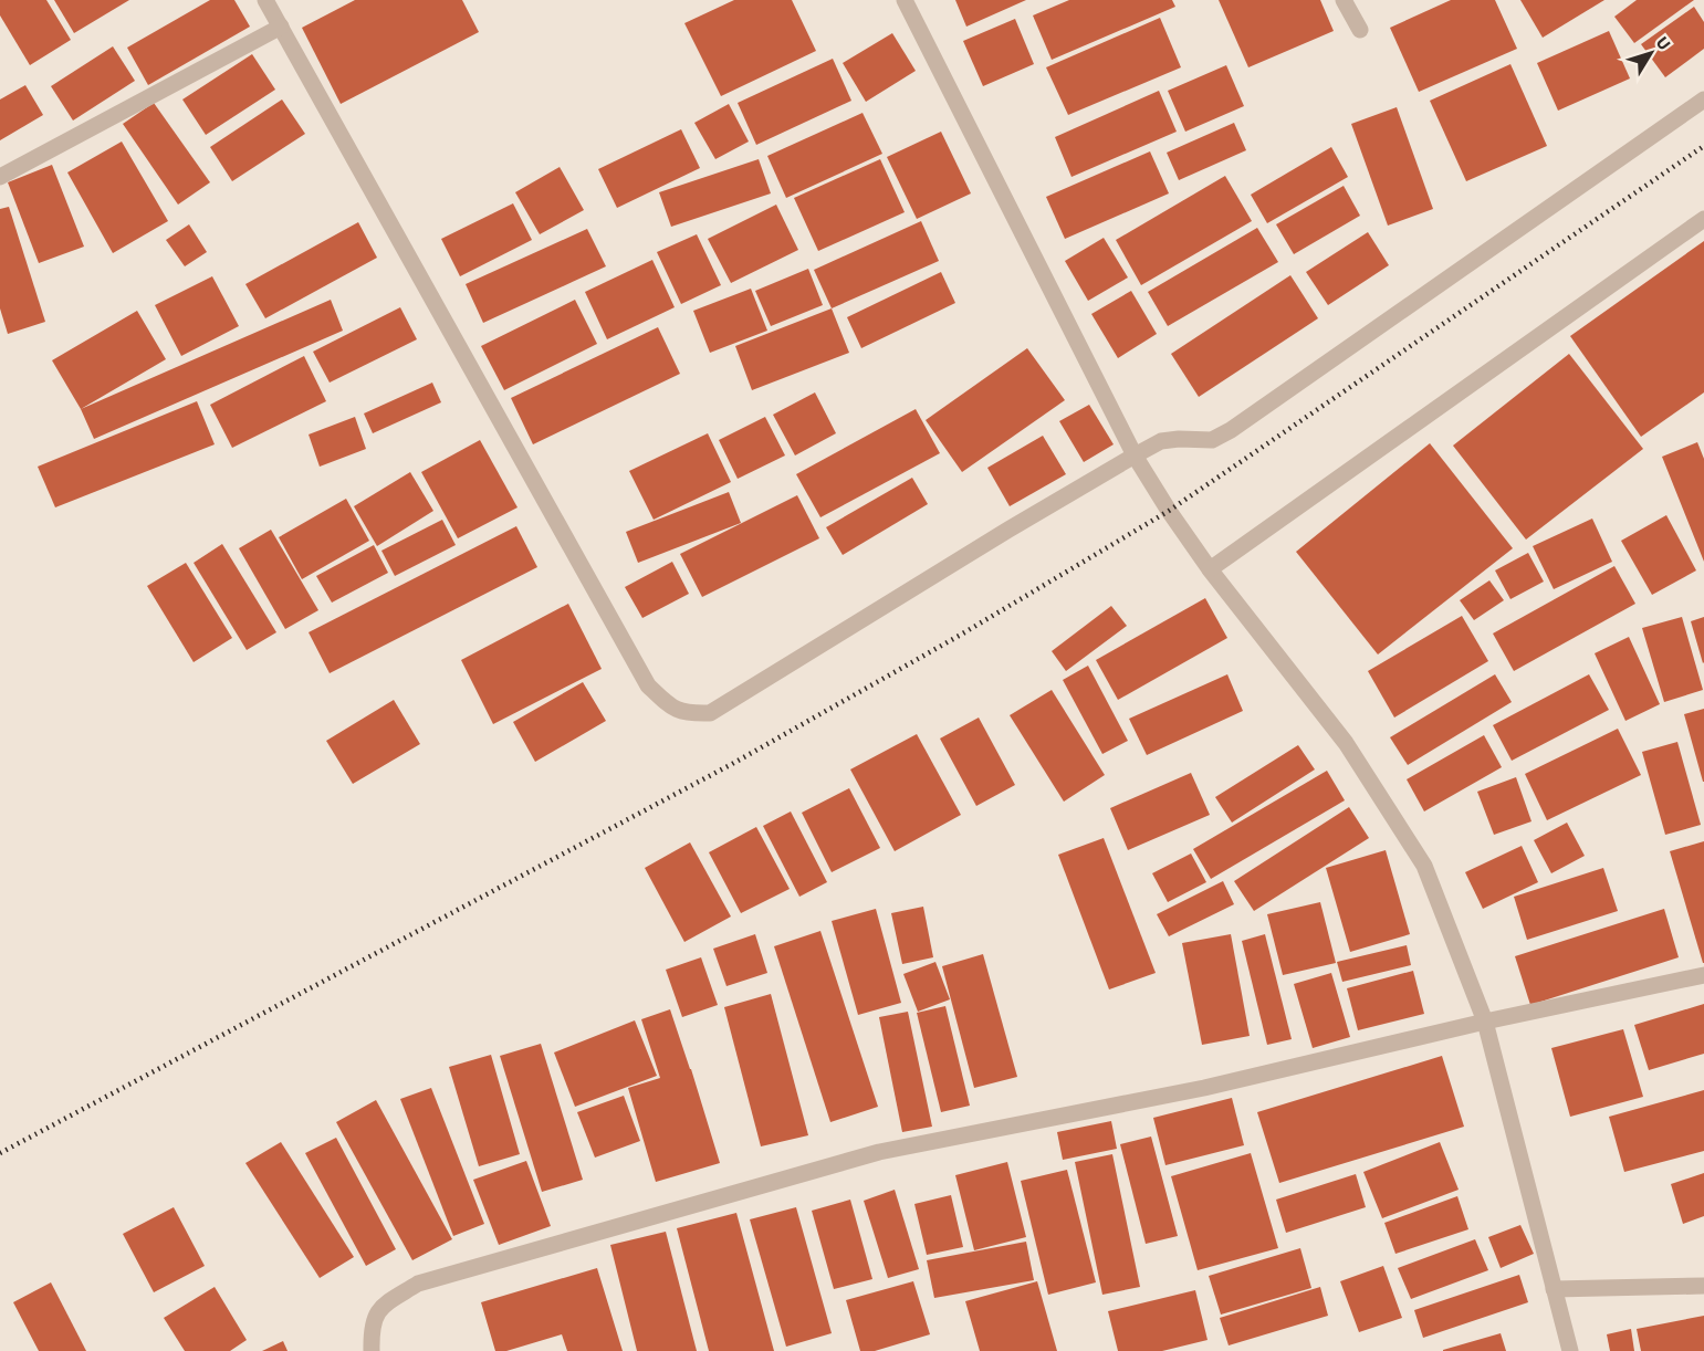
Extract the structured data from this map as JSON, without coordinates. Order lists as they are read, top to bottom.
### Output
{
  "north": "top right"
}
